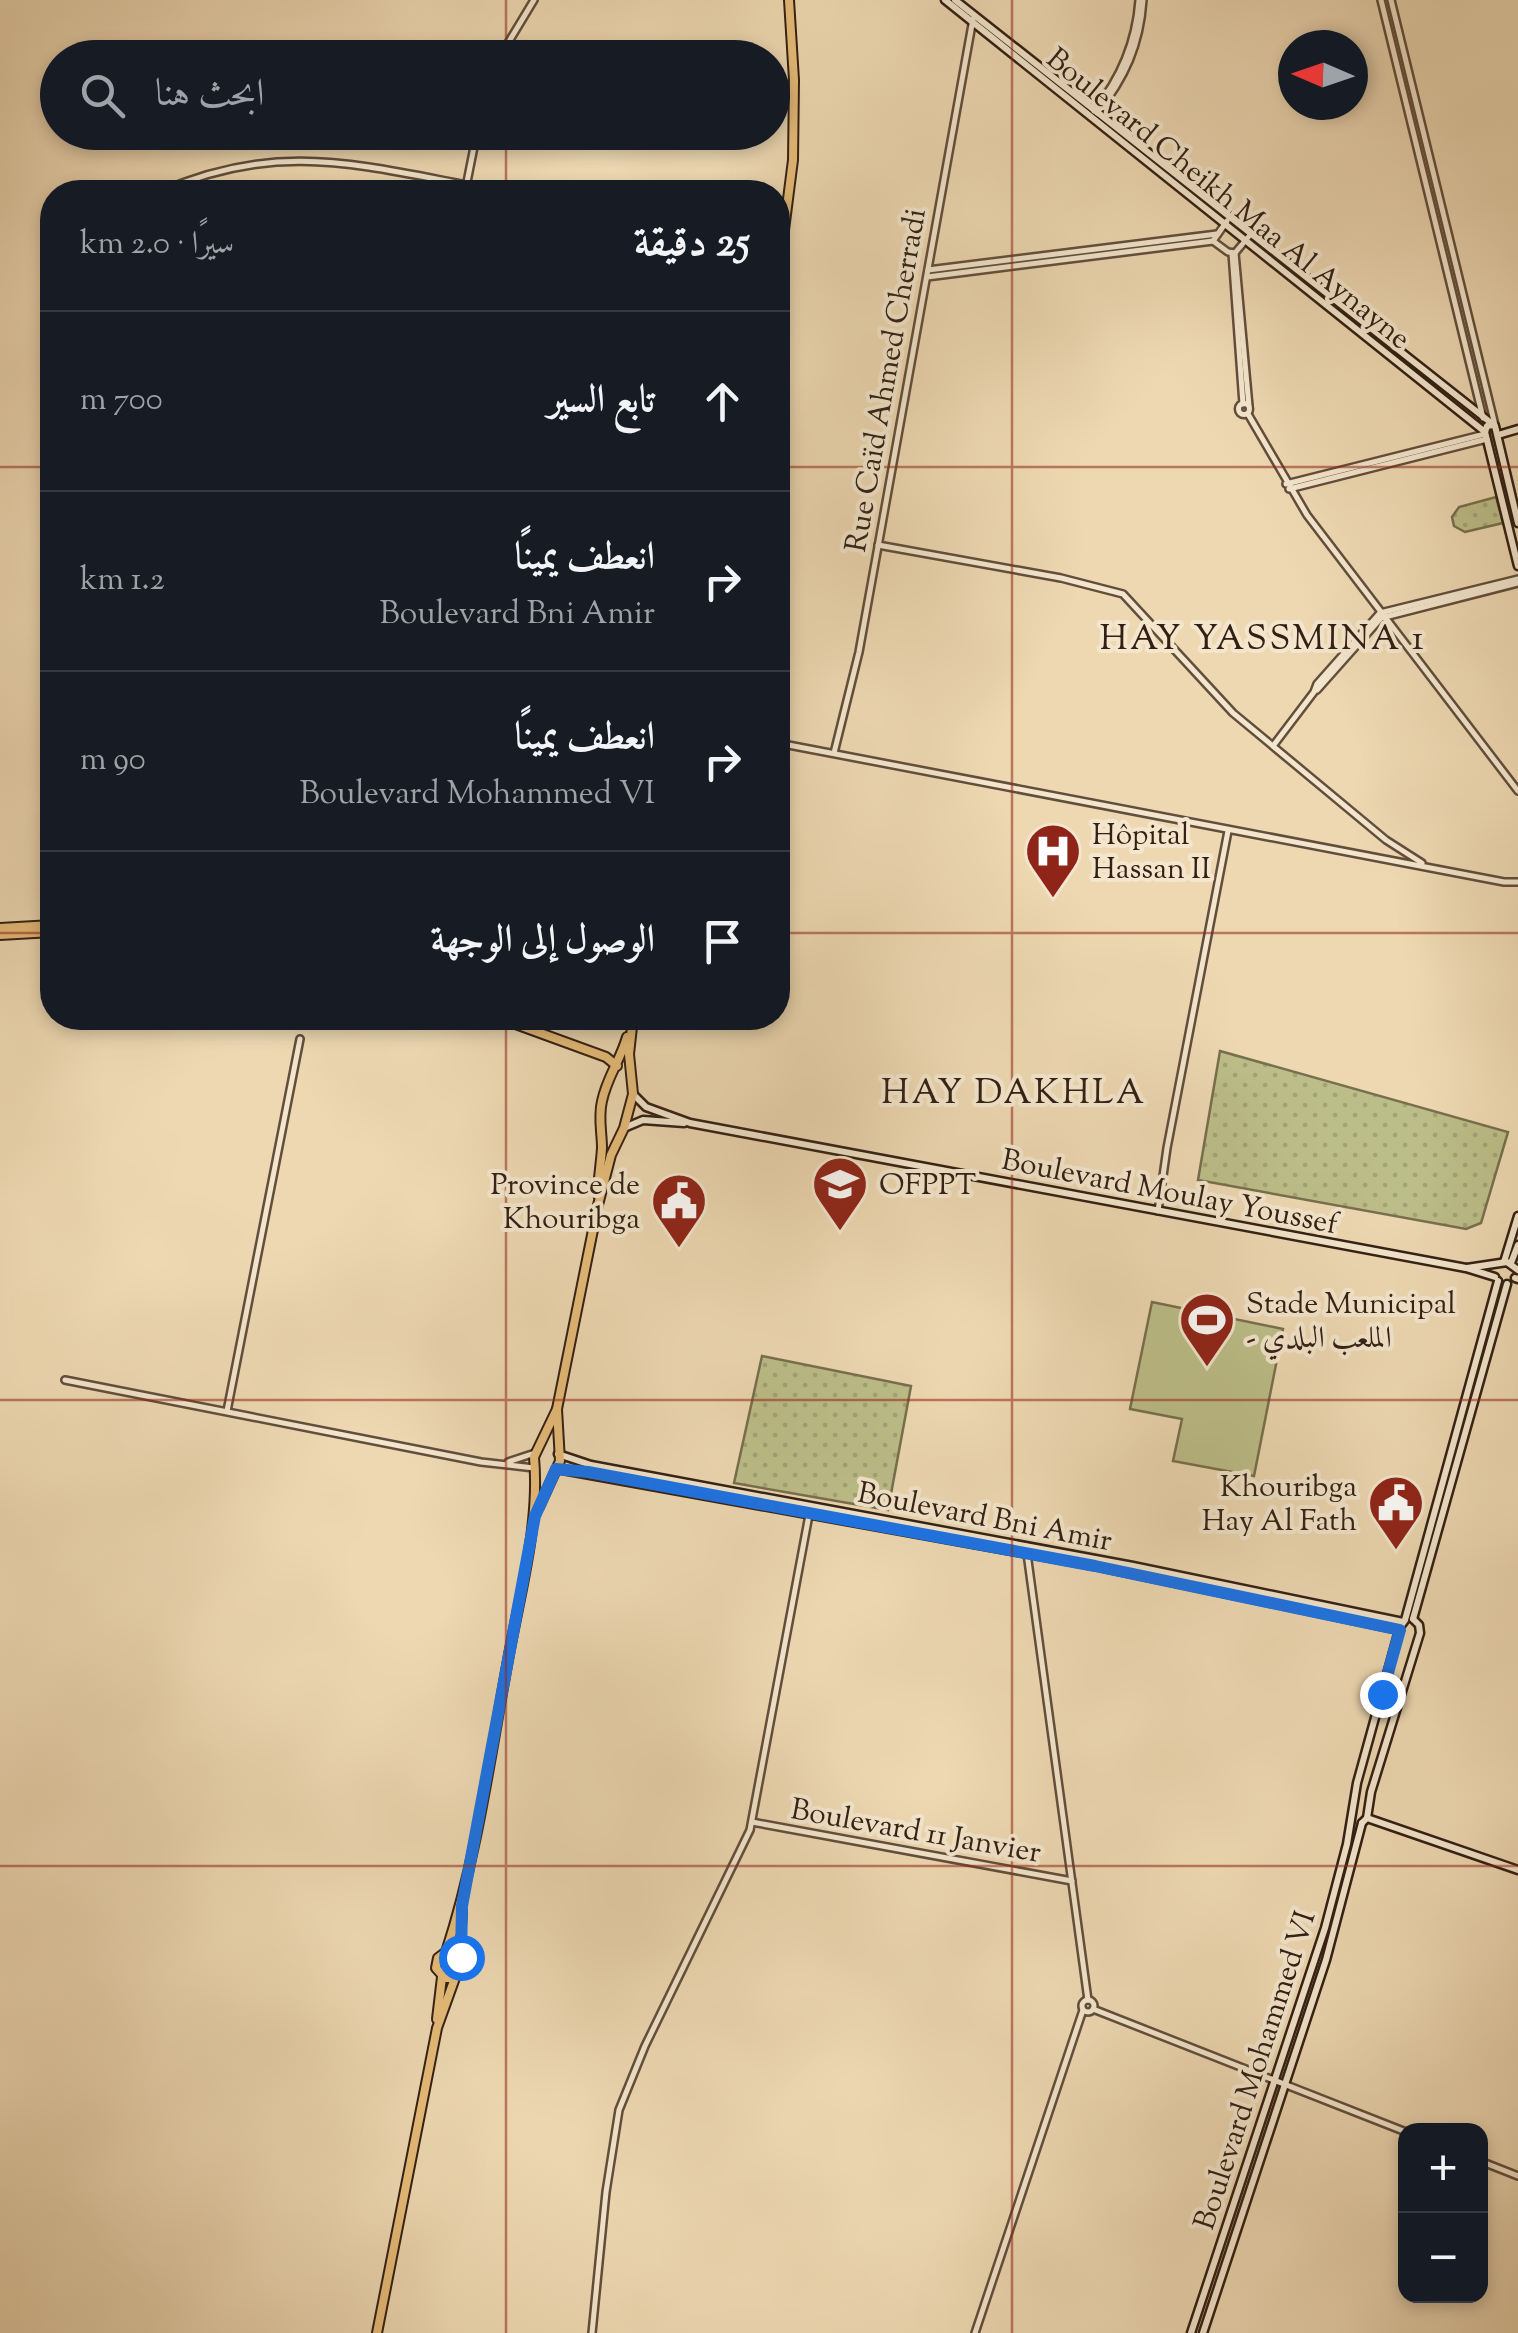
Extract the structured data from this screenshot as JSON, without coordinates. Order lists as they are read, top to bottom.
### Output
{
  "streets": {
    "main road": [
      "Boulevard Cheikh Maa Al Aynayne",
      "Boulevard Moulay Youssef",
      "Boulevard Bni Amir",
      "Boulevard Mohammed VI"
    ],
    "street": ["Rue Caïd Ahmed Cherradi", "Boulevard 11 Janvier"]
  },
  "crossings": [
    ["Boulevard Cheikh Maa Al Aynayne", "Rue Caïd Ahmed Cherradi"],
    ["Boulevard Moulay Youssef", "Boulevard Mohammed VI"],
    ["Boulevard Bni Amir", "Boulevard Mohammed VI"]
  ],
  "districts": ["HAY YASSMINA 1", "HAY DAKHLA"],
  "places": {
    "hospital": ["Hôpital Hassan II"],
    "school or university": ["OFPPT"],
    "public building": ["Province de Khouribga", "Khouribga Hay Al Fath"],
    "sports": ["Stade Municipal - الملعب البلدي"]
  },
  "north": "left",
  "page": {
    "search": "ابحث هنا",
    "heading": ["25 دقيقة", "سيرًا · 2.0 km"],
    "list": [
      ["تابع السير", "700 m"],
      ["انعطف يمينًا", "Boulevard Bni Amir", "1.2 km"],
      ["انعطف يمينًا", "Boulevard Mohammed VI", "90 m"],
      "الوصول إلى الوجهة"
    ],
    "map_buttons": ["+", "−"]
  }
}
